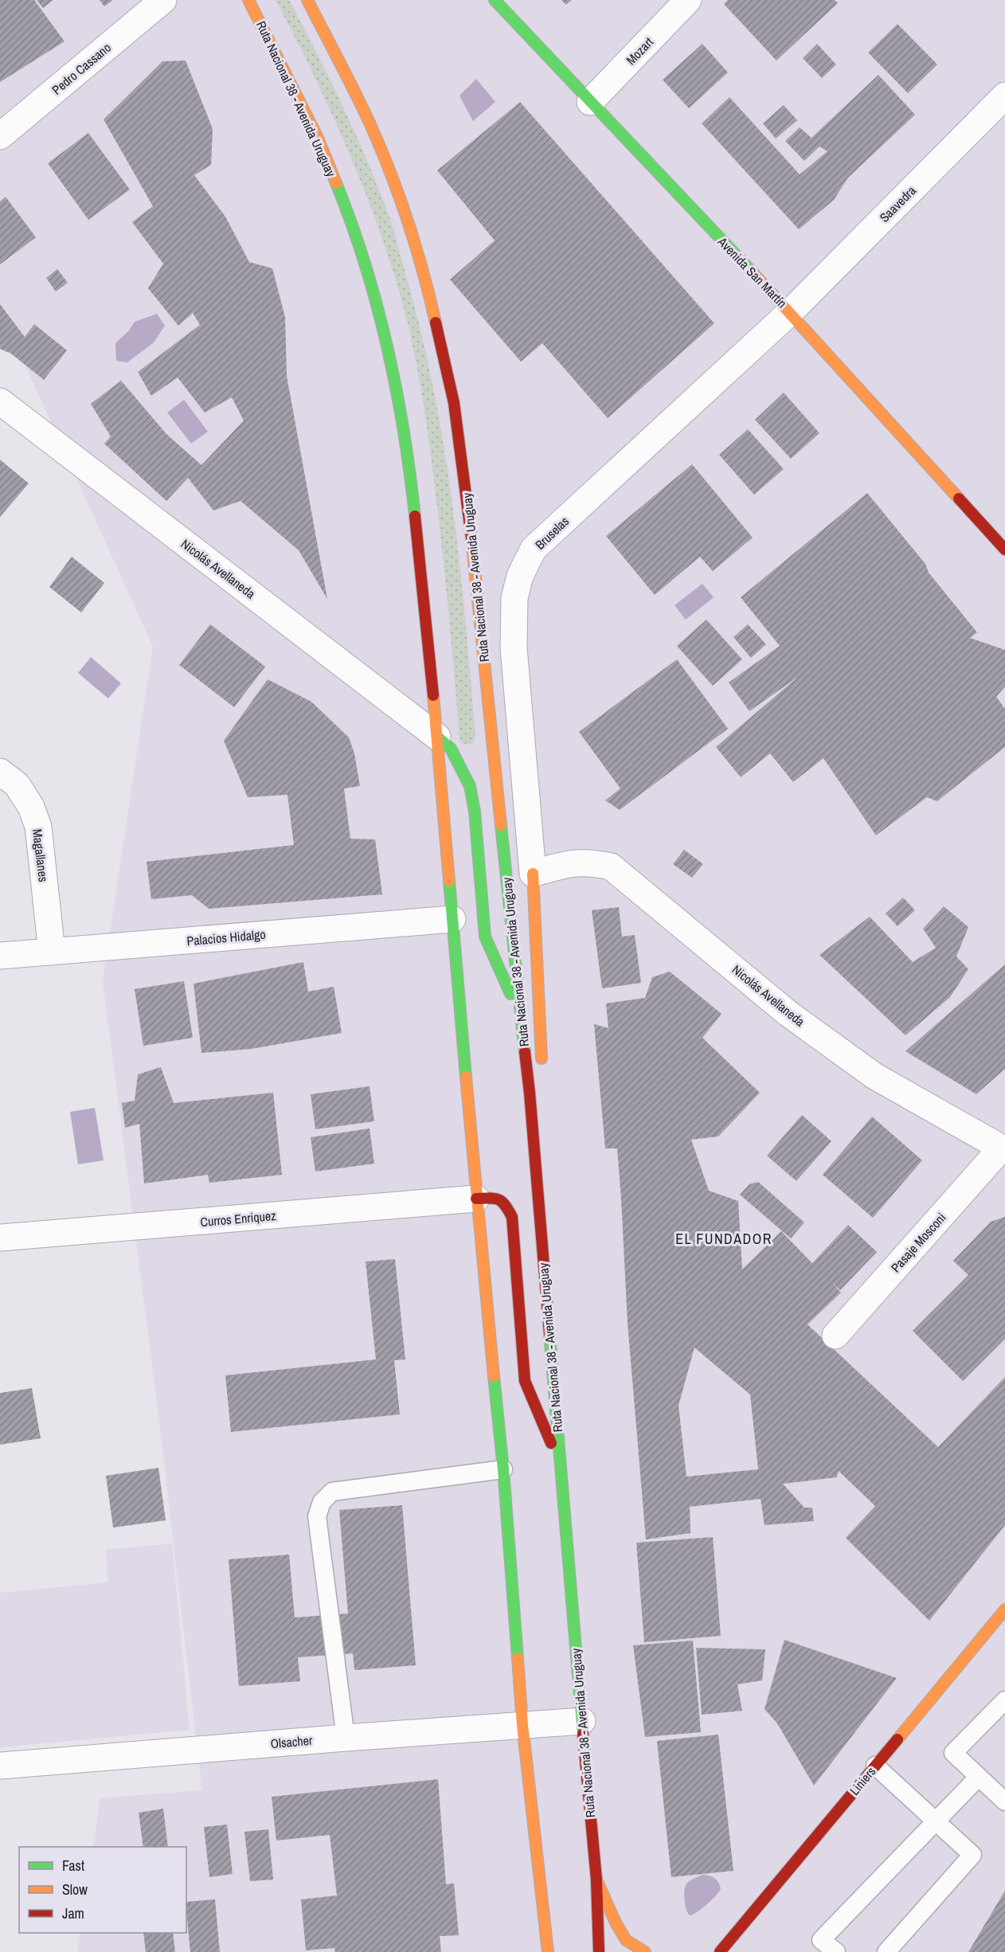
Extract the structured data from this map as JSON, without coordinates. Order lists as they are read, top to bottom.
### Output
{
  "streets": {
    "main road": ["Ruta Nacional 38 - Avenida Uruguay", "Avenida San Martín", "Liniers"],
    "street": [
      "Mozart",
      "Pedro Cassano",
      "Saavedra",
      "Bruselas",
      "Nicolás Avellaneda",
      "Magallanes",
      "Palacios Hidalgo",
      "Curros Enriquez",
      "Pasaje Mosconi",
      "Olsacher"
    ]
  },
  "crossings": [
    ["Mozart", "Avenida San Martín"],
    ["Ruta Nacional 38 - Avenida Uruguay", "Nicolás Avellaneda"],
    ["Ruta Nacional 38 - Avenida Uruguay", "Palacios Hidalgo"],
    ["Ruta Nacional 38 - Avenida Uruguay", "Curros Enriquez"],
    ["Ruta Nacional 38 - Avenida Uruguay", "Olsacher"],
    ["Saavedra", "Avenida San Martín"],
    ["Saavedra", "Bruselas"],
    ["Avenida San Martín", "Bruselas"],
    ["Bruselas", "Nicolás Avellaneda"],
    ["Nicolás Avellaneda", "Pasaje Mosconi"],
    ["Magallanes", "Palacios Hidalgo"]
  ],
  "districts": ["EL FUNDADOR"],
  "legend": ["Fast", "Slow", "Jam"]
}
